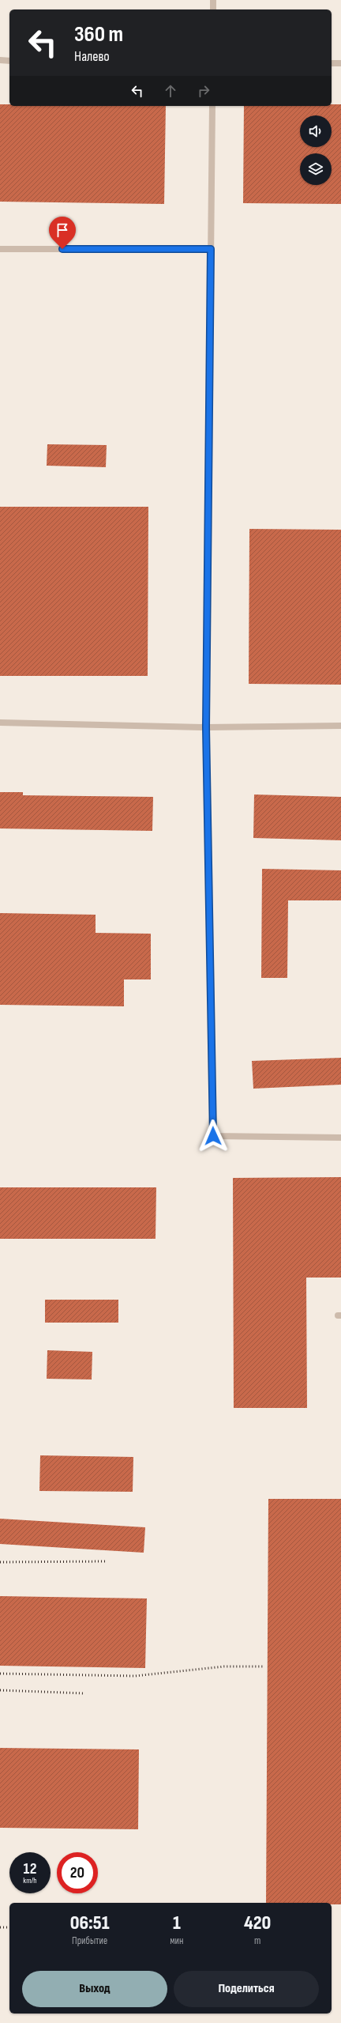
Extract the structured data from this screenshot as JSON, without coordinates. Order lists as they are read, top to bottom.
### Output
{
  "page": {
    "turn": ["360 m", "Налево"],
    "speed": "12 km/h",
    "limit": "20",
    "eta": [
      "06:51",
      "Прибытие",
      "1",
      "мин",
      "420",
      "m"
    ],
    "buttons": ["Выход", "Поделиться"]
  }
}
